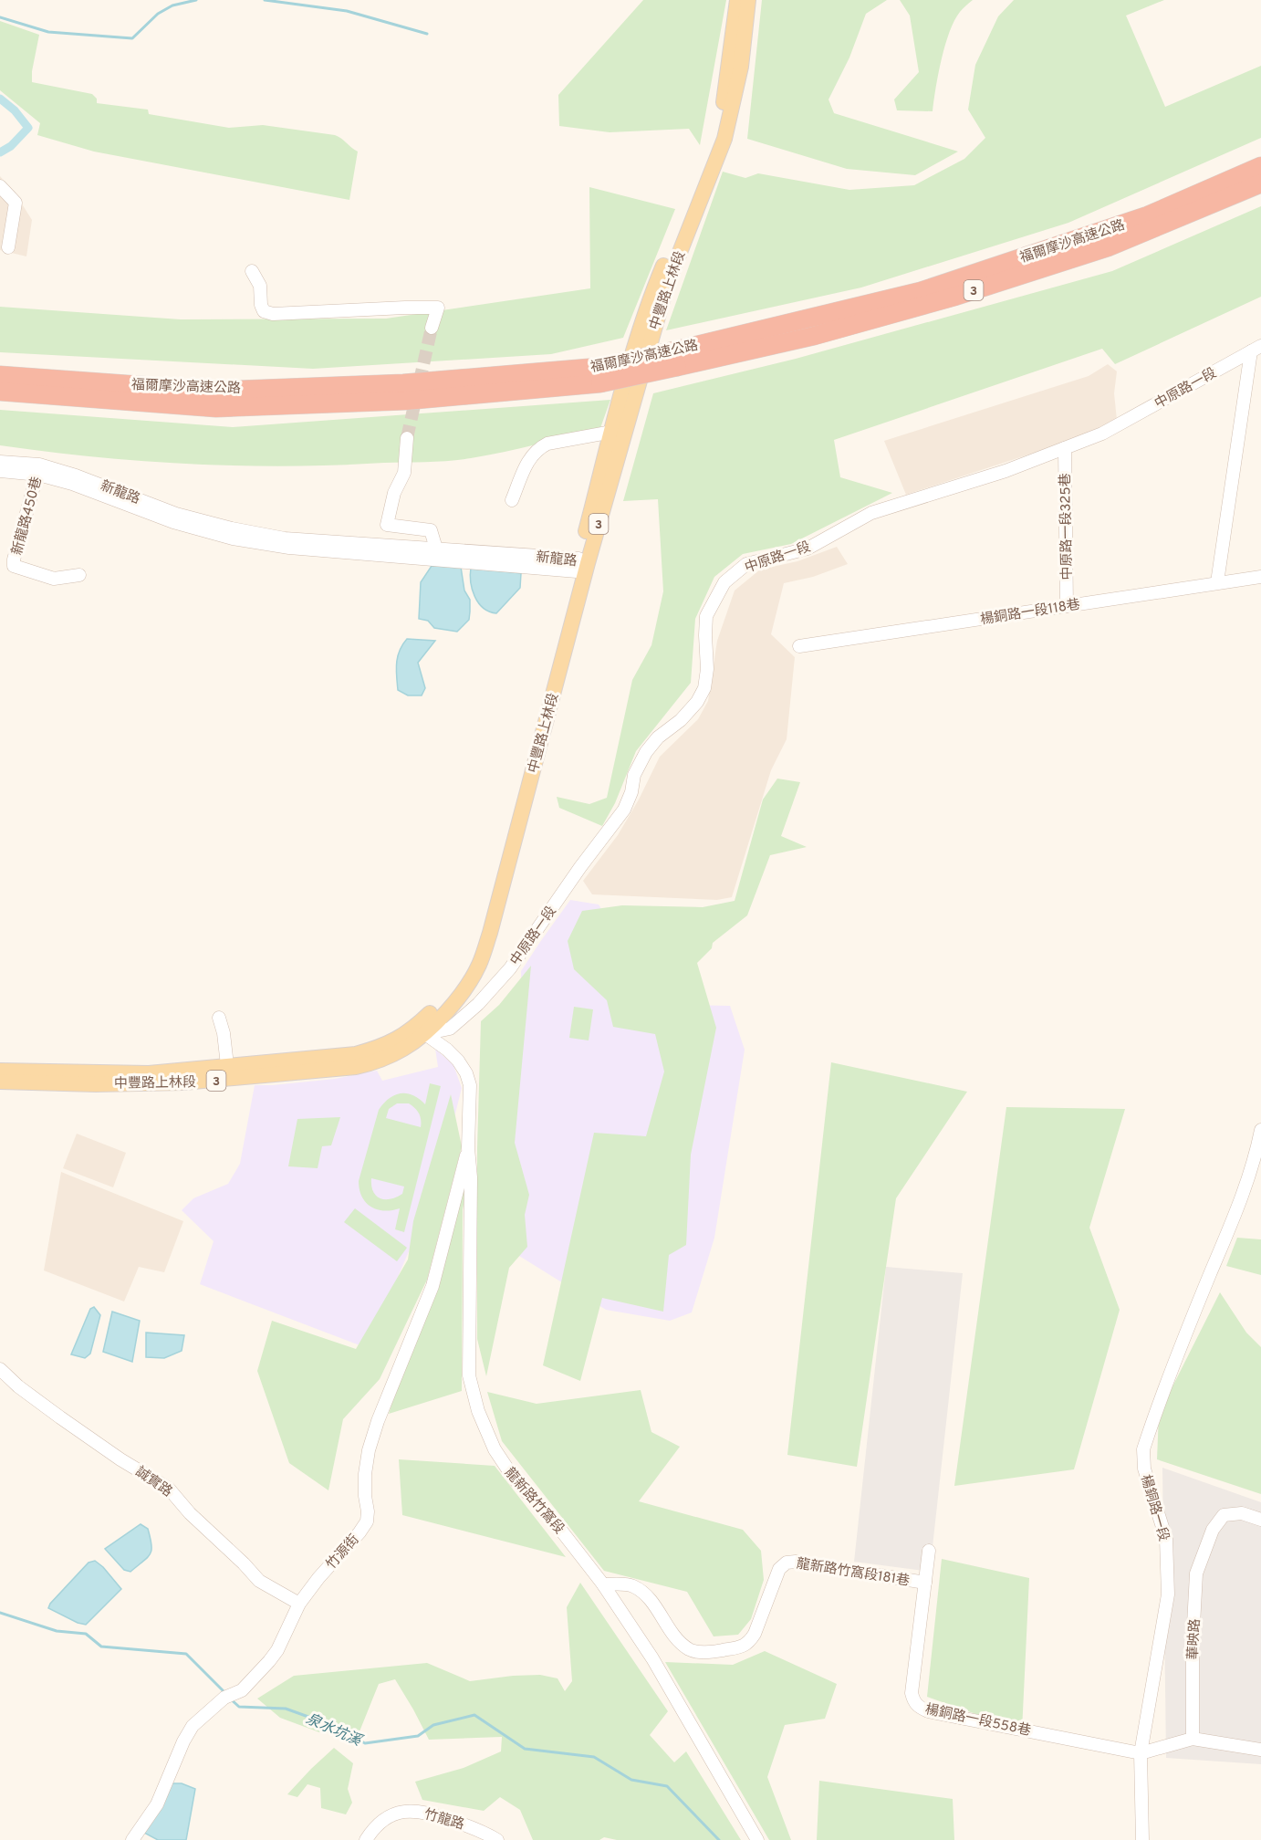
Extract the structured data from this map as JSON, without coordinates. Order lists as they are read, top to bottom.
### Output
{
  "streets": {
    "highway": ["福爾摩沙高速公路", "3"],
    "main road": ["中豐路上林段"],
    "street": [
      "中原路一段",
      "新龍路",
      "新龍路450巷",
      "中原路一段325巷",
      "楊銅路一段118巷",
      "誠實路",
      "龍新路竹窩段",
      "楊銅路一段",
      "竹源街",
      "龍新路竹窩段181巷",
      "華映路",
      "楊銅路一段558巷",
      "竹龍路"
    ]
  },
  "crossings": [
    ["中豐路上林段", "中原路一段"],
    ["中豐路上林段", "新龍路"],
    ["中豐路上林段", "龍新路竹窩段"],
    ["中原路一段", "中原路一段325巷"],
    ["中原路一段", "龍新路竹窩段"],
    ["新龍路", "新龍路450巷"],
    ["中原路一段325巷", "楊銅路一段118巷"],
    ["誠實路", "竹源街"],
    ["龍新路竹窩段", "竹源街"],
    ["龍新路竹窩段", "龍新路竹窩段181巷"],
    ["楊銅路一段", "楊銅路一段558巷"],
    ["龍新路竹窩段181巷", "楊銅路一段558巷"],
    ["華映路", "楊銅路一段558巷"]
  ],
  "water": ["泉水坑溪"]
}
